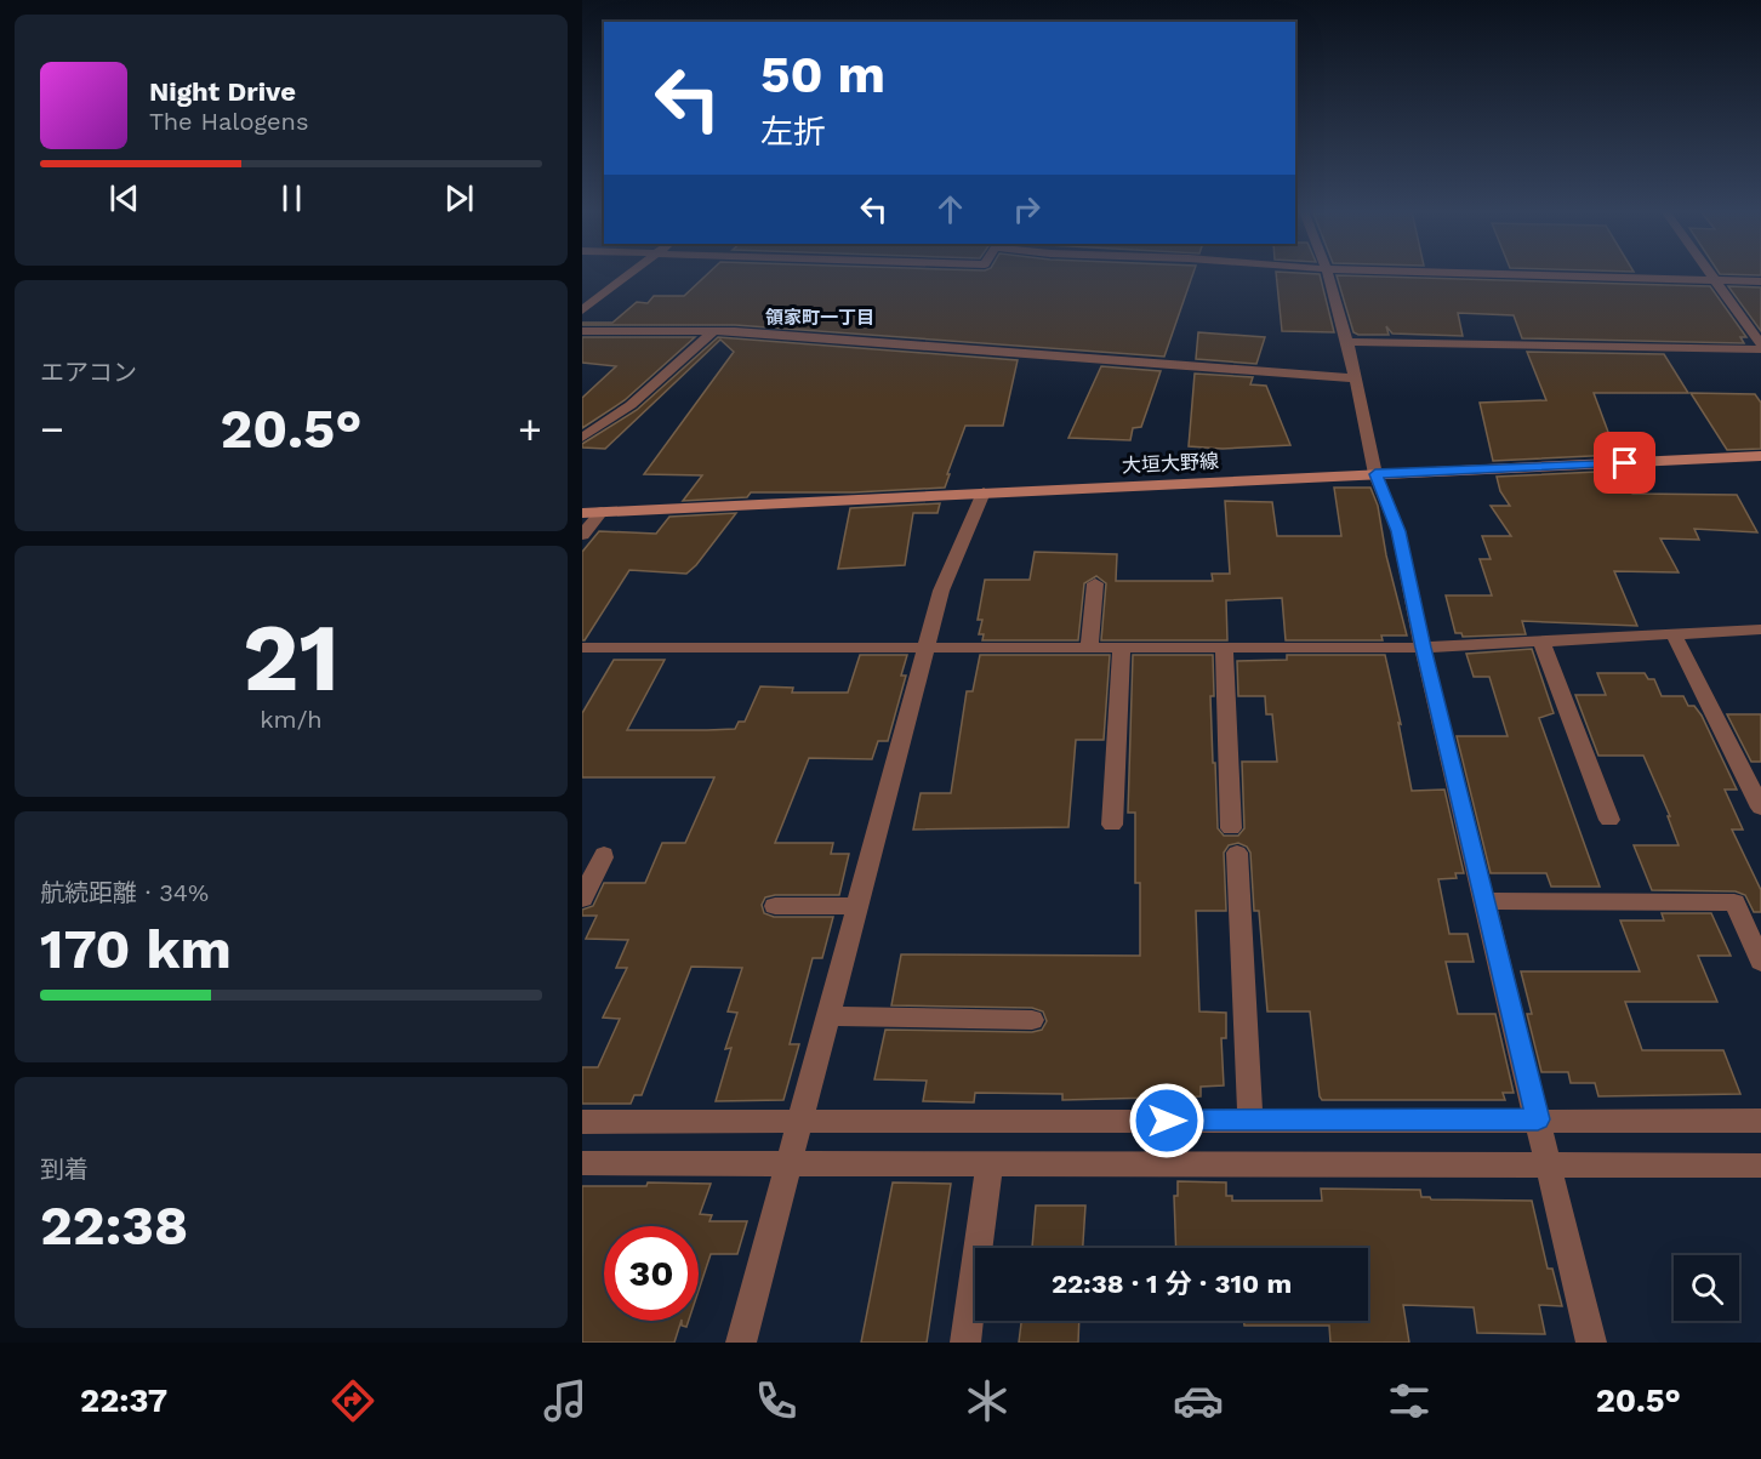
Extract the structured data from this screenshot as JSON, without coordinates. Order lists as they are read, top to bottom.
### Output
{
  "streets": {
    "main road": ["大垣大野線"]
  },
  "districts": ["領家町一丁目"],
  "page": {
    "turn": ["50 m", "左折"],
    "song": ["Night Drive", "The Halogens"],
    "tile": [
      "エアコン",
      ["21", "km/h"],
      ["航続距離 · 34%", "170 km"],
      ["到着", "22:38"]
    ],
    "heat": ["−", "20.5°", "+"],
    "limit": "30",
    "trip": "22:38 · 1 分 · 310 m",
    "tabs": ["22:37", "20.5°"]
  }
}
